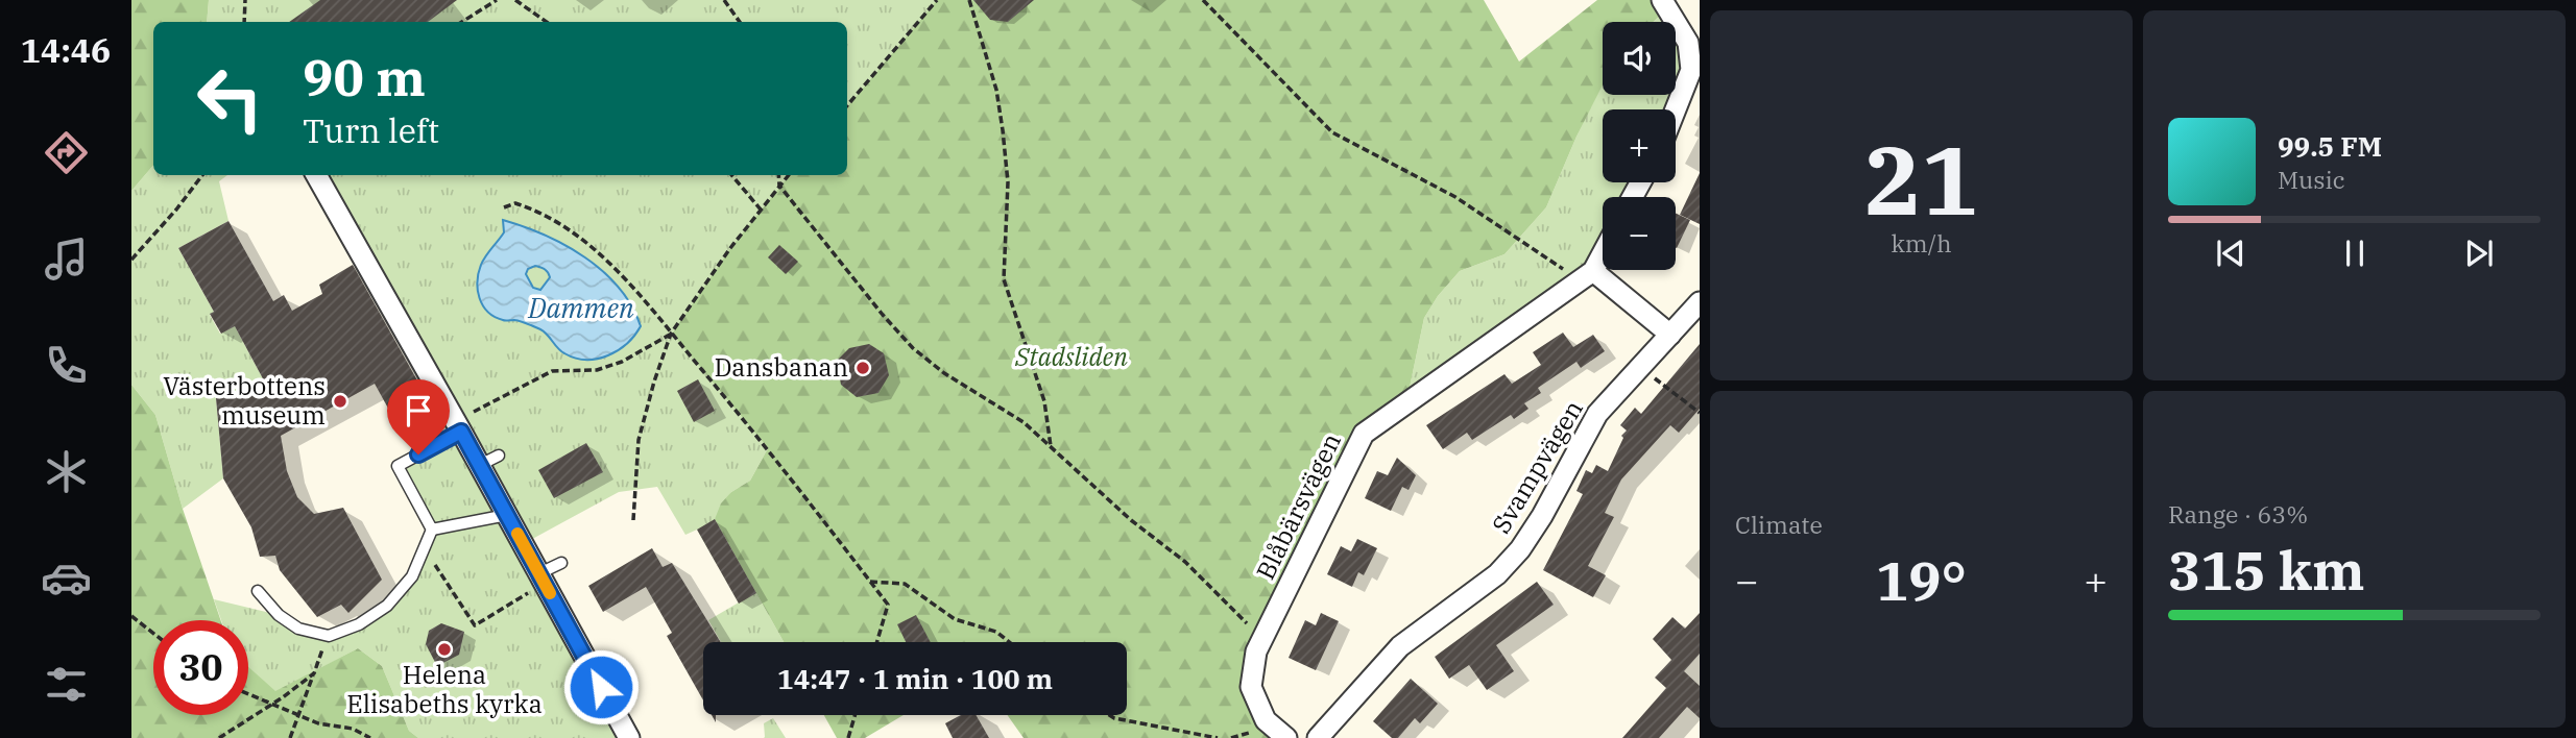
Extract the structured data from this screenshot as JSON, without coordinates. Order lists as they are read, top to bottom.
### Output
{
  "streets": {
    "street": ["Svampvägen", "Blåbärsvägen"]
  },
  "water": ["Dammen"],
  "parks": ["Stadsliden"],
  "places": ["Dansbanan", "Västerbottens museum", "Helena Elisabeths kyrka"],
  "page": {
    "tabs": "14:46",
    "tile": [
      ["21", "km/h"],
      "Climate",
      ["Range · 63%", "315 km"]
    ],
    "map_buttons": ["+", "−"],
    "turn": ["90 m", "Turn left"],
    "song": ["99.5 FM", "Music"],
    "heat": ["−", "19°", "+"],
    "limit": "30",
    "trip": "14:47 · 1 min · 100 m"
  }
}
